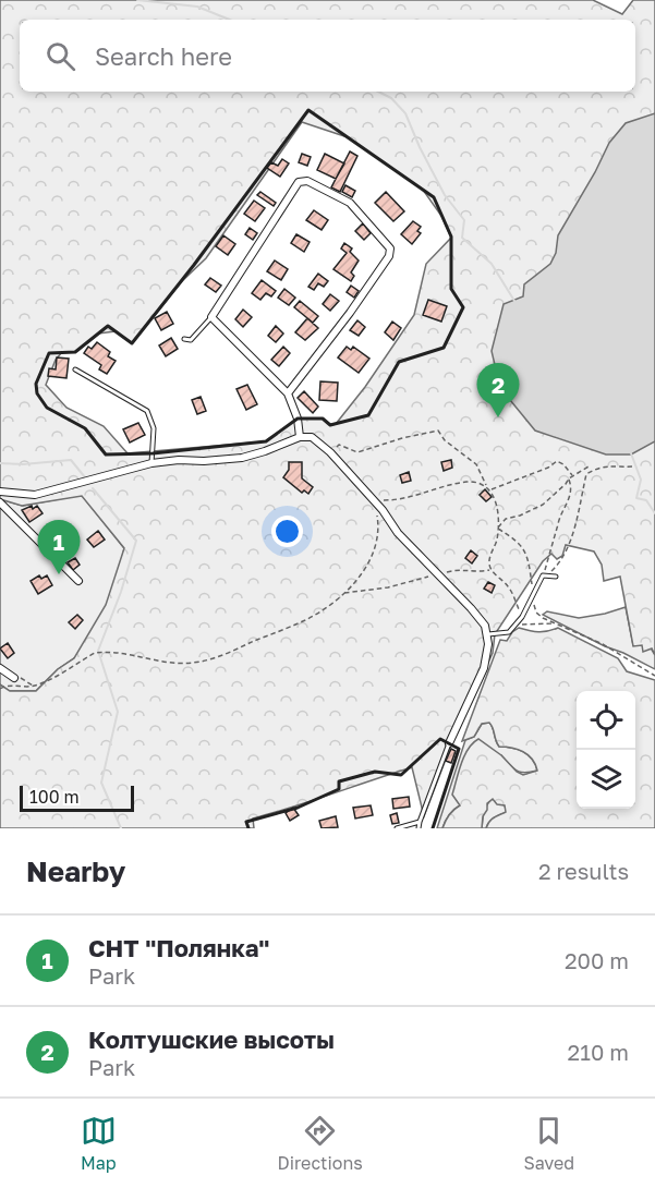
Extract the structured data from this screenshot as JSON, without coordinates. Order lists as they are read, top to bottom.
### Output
{
  "scale_bar": "100 m",
  "page": {
    "search": "Search here",
    "pins": ["2", "1"],
    "scale": "100 m",
    "heading": ["Nearby", "2 results"],
    "list": [
      {
        "mark": "1",
        "name": "СНТ \"Полянка\"",
        "note": "Park",
        "value": "200 m"
      },
      {
        "mark": "2",
        "name": "Колтушские высоты",
        "note": "Park",
        "value": "210 m"
      }
    ],
    "nav": ["Map", "Directions", "Saved"]
  }
}
